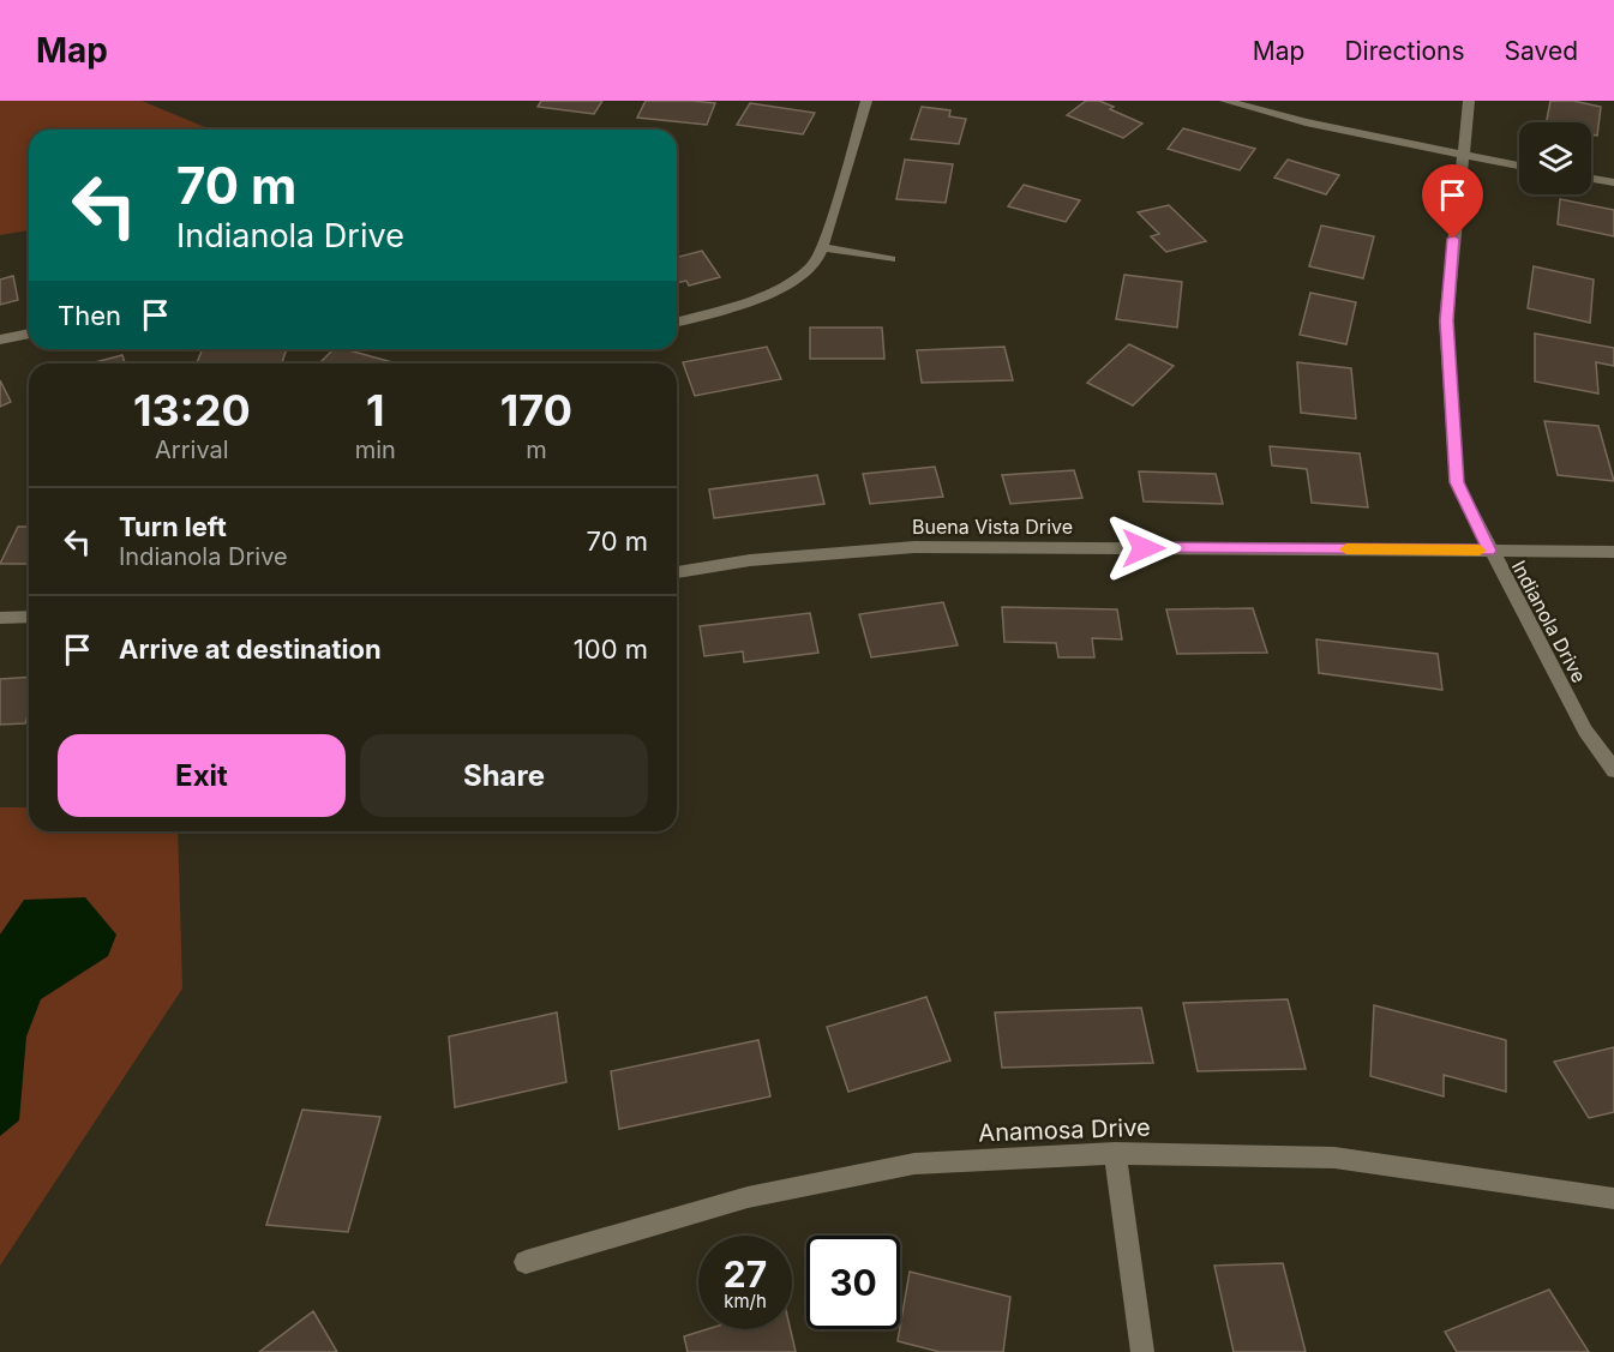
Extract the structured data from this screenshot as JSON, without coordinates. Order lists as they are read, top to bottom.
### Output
{
  "streets": {
    "street": ["Buena Vista Drive", "Indianola Drive", "Anamosa Drive"]
  },
  "crossings": [
    ["Buena Vista Drive", "Indianola Drive"]
  ],
  "page": {
    "header": "Map",
    "nav": ["Map", "Directions", "Saved"],
    "turn": ["70 m", "Indianola Drive"],
    "then": "Then",
    "eta": [
      "13:20",
      "Arrival",
      "1",
      "min",
      "170",
      "m"
    ],
    "list": [
      {
        "name": "Turn left",
        "note": "Indianola Drive",
        "value": "70 m"
      },
      {
        "name": "Arrive at destination",
        "value": "100 m"
      }
    ],
    "buttons": ["Exit", "Share"],
    "speed": "27 km/h",
    "limit": "30"
  }
}
